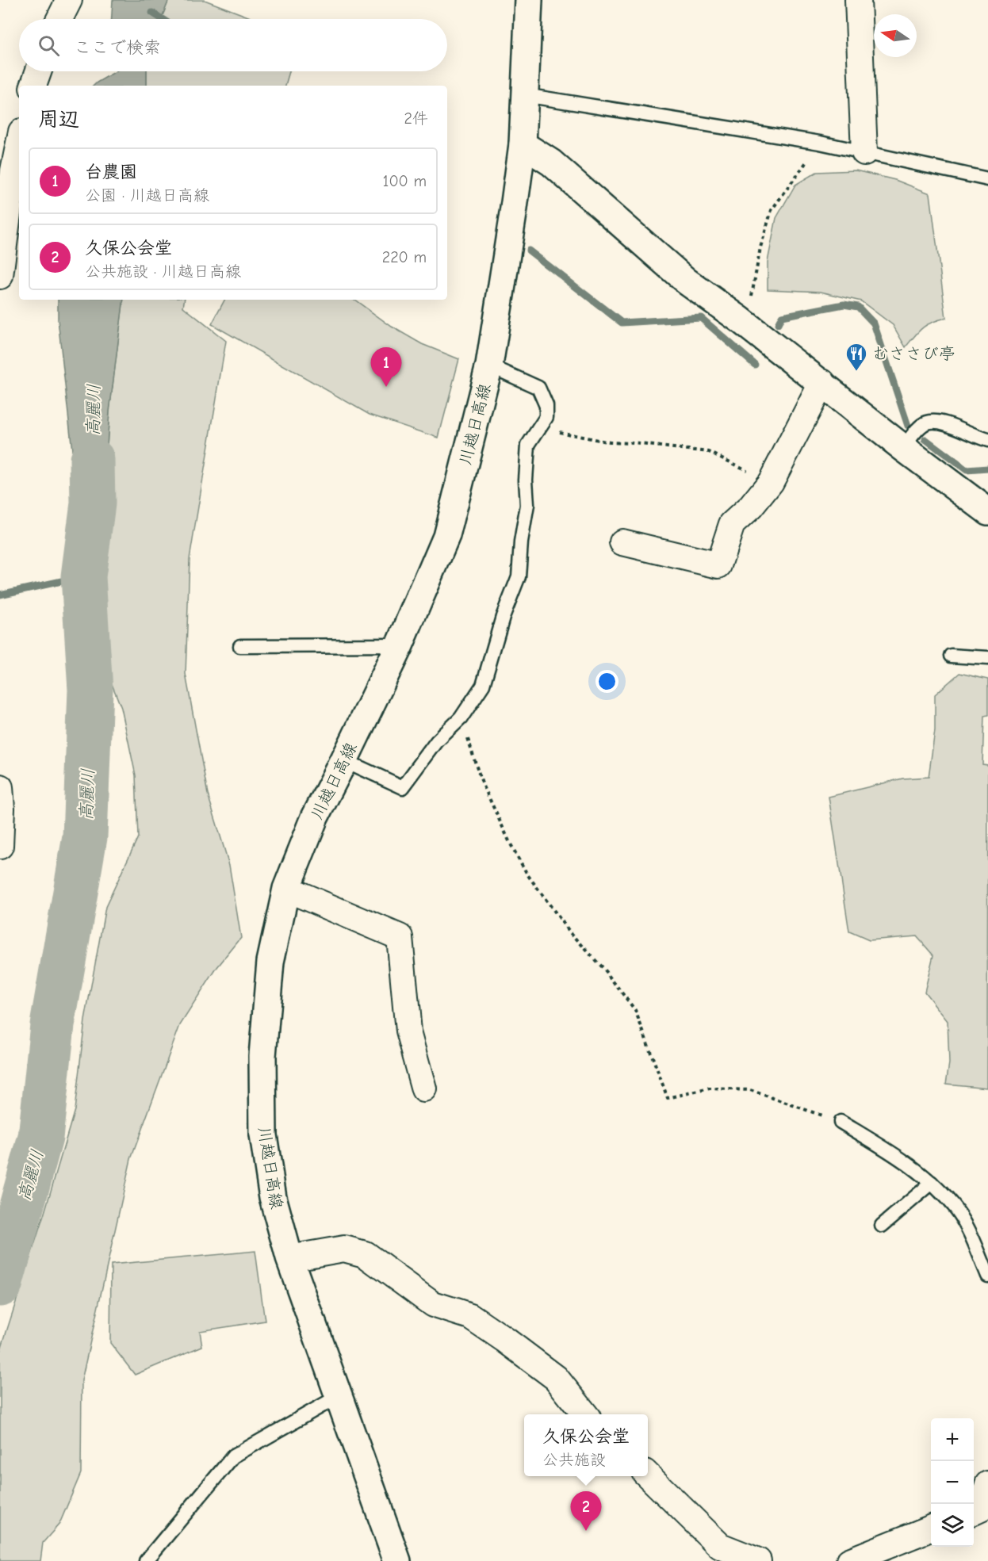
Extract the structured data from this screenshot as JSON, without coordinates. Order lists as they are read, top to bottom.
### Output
{
  "streets": {
    "main road": ["川越日高線"]
  },
  "water": ["高麗川"],
  "places": {
    "restaurant": ["むささび亭"]
  },
  "north": "left",
  "page": {
    "search": "ここで検索",
    "heading": ["周辺", "2件"],
    "list": [
      {
        "mark": "1",
        "name": "台農園",
        "note": "公園 · 川越日高線",
        "value": "100 m"
      },
      {
        "mark": "2",
        "name": "久保公会堂",
        "note": "公共施設 · 川越日高線",
        "value": "220 m"
      }
    ],
    "pins": ["1", "2"],
    "popup": ["久保公会堂", "公共施設"],
    "map_buttons": ["+", "−"]
  }
}
